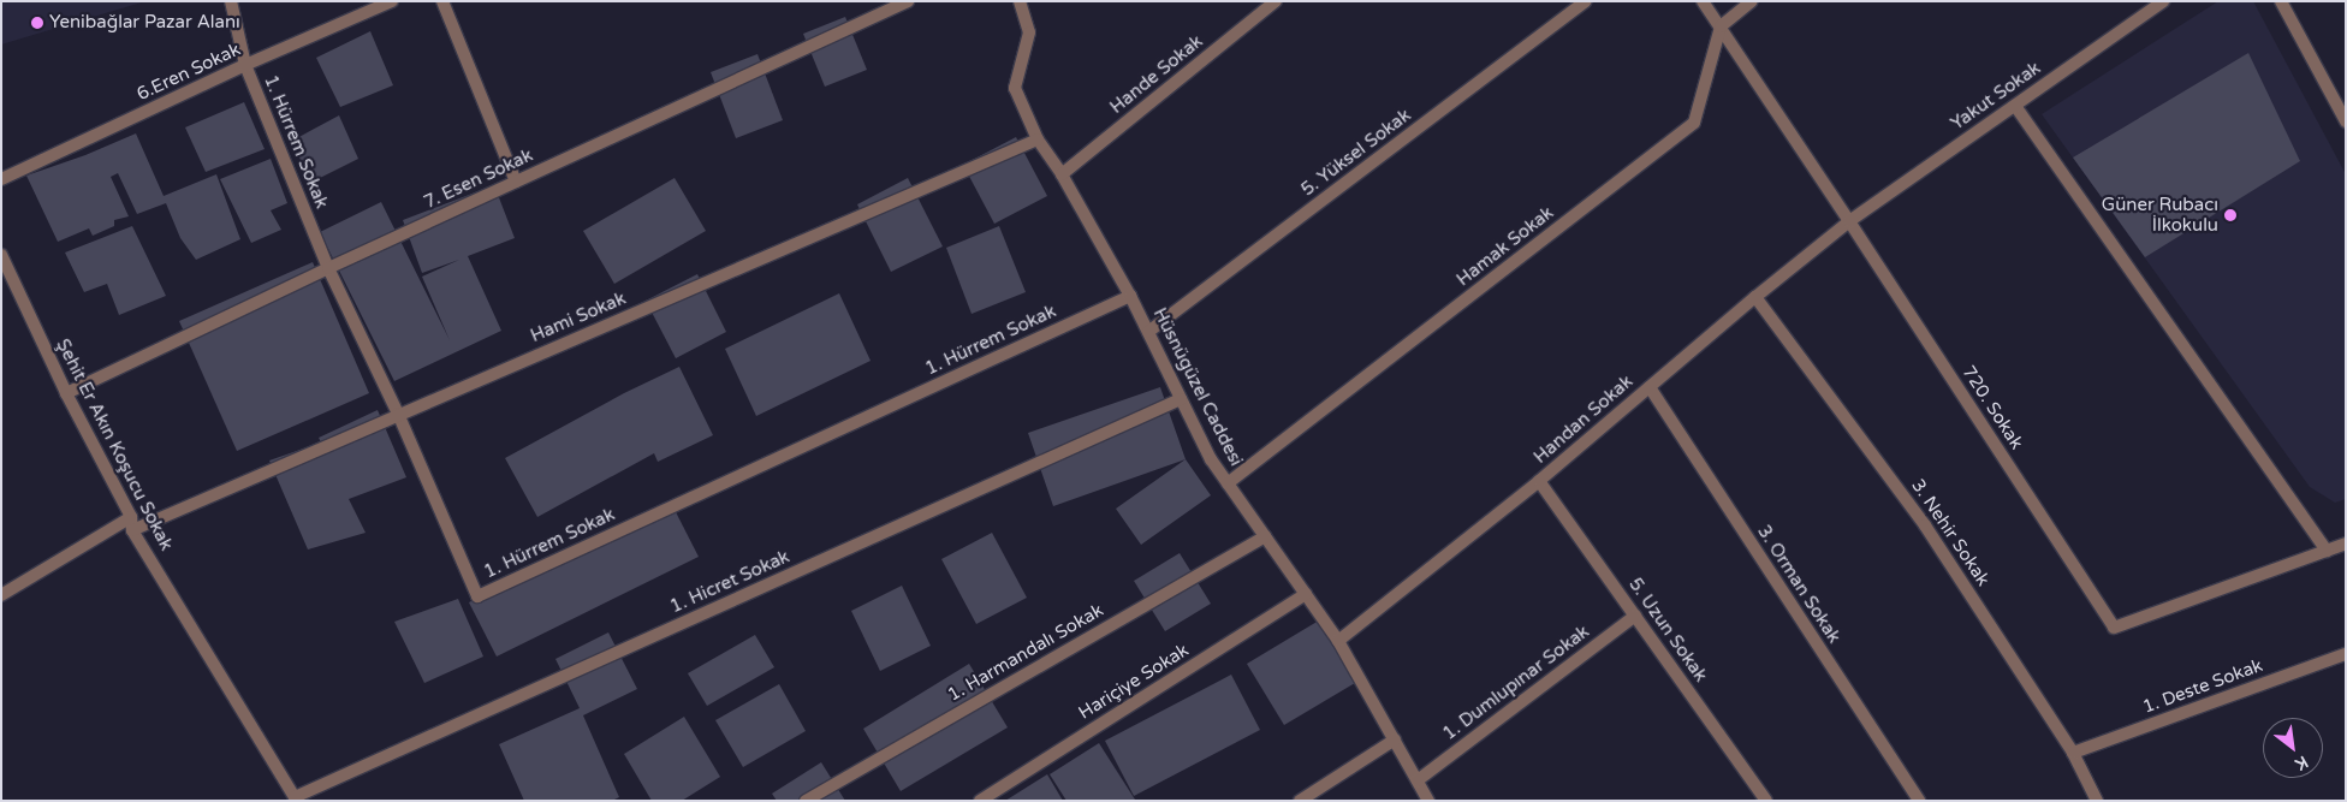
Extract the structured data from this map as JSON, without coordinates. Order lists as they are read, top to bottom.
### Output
{
  "streets": {
    "street": [
      "6.Eren Sokak",
      "Hande Sokak",
      "Yakut Sokak",
      "1. Hürrem Sokak",
      "5. Yüksel Sokak",
      "7. Esen Sokak",
      "Hamak Sokak",
      "Hami Sokak",
      "Hüsnügüzel Caddesi",
      "720. Sokak",
      "Handan Sokak",
      "Şehit Er Akın Koşucu Sokak",
      "3. Nehir Sokak",
      "1. Hicret Sokak",
      "3. Orman Sokak",
      "5. Uzun Sokak",
      "1. Harmandalı Sokak",
      "Hariçiye Sokak",
      "1. Dumlupınar Sokak",
      "1. Deste Sokak"
    ]
  },
  "crossings": [
    ["6.Eren Sokak", "1. Hürrem Sokak"],
    ["Hande Sokak", "Hüsnügüzel Caddesi"],
    ["Yakut Sokak", "720. Sokak"],
    ["Yakut Sokak", "Handan Sokak"],
    ["1. Hürrem Sokak", "7. Esen Sokak"],
    ["1. Hürrem Sokak", "Hami Sokak"],
    ["1. Hürrem Sokak", "Hüsnügüzel Caddesi"],
    ["5. Yüksel Sokak", "Hüsnügüzel Caddesi"],
    ["7. Esen Sokak", "Şehit Er Akın Koşucu Sokak"],
    ["Hamak Sokak", "Hüsnügüzel Caddesi"],
    ["Hamak Sokak", "720. Sokak"],
    ["Hami Sokak", "Hüsnügüzel Caddesi"],
    ["Hami Sokak", "Şehit Er Akın Koşucu Sokak"],
    ["Hüsnügüzel Caddesi", "Handan Sokak"],
    ["Hüsnügüzel Caddesi", "1. Hicret Sokak"],
    ["Hüsnügüzel Caddesi", "1. Harmandalı Sokak"],
    ["Hüsnügüzel Caddesi", "Hariçiye Sokak"],
    ["Hüsnügüzel Caddesi", "1. Dumlupınar Sokak"],
    ["720. Sokak", "Handan Sokak"],
    ["Handan Sokak", "3. Nehir Sokak"],
    ["Handan Sokak", "3. Orman Sokak"],
    ["Handan Sokak", "5. Uzun Sokak"],
    ["Şehit Er Akın Koşucu Sokak", "1. Hicret Sokak"],
    ["3. Nehir Sokak", "1. Deste Sokak"],
    ["5. Uzun Sokak", "1. Dumlupınar Sokak"]
  ],
  "places": ["Yenibağlar Pazar Alanı", "Güner Rubacı İlkokulu"],
  "north": "bottom right"
}
